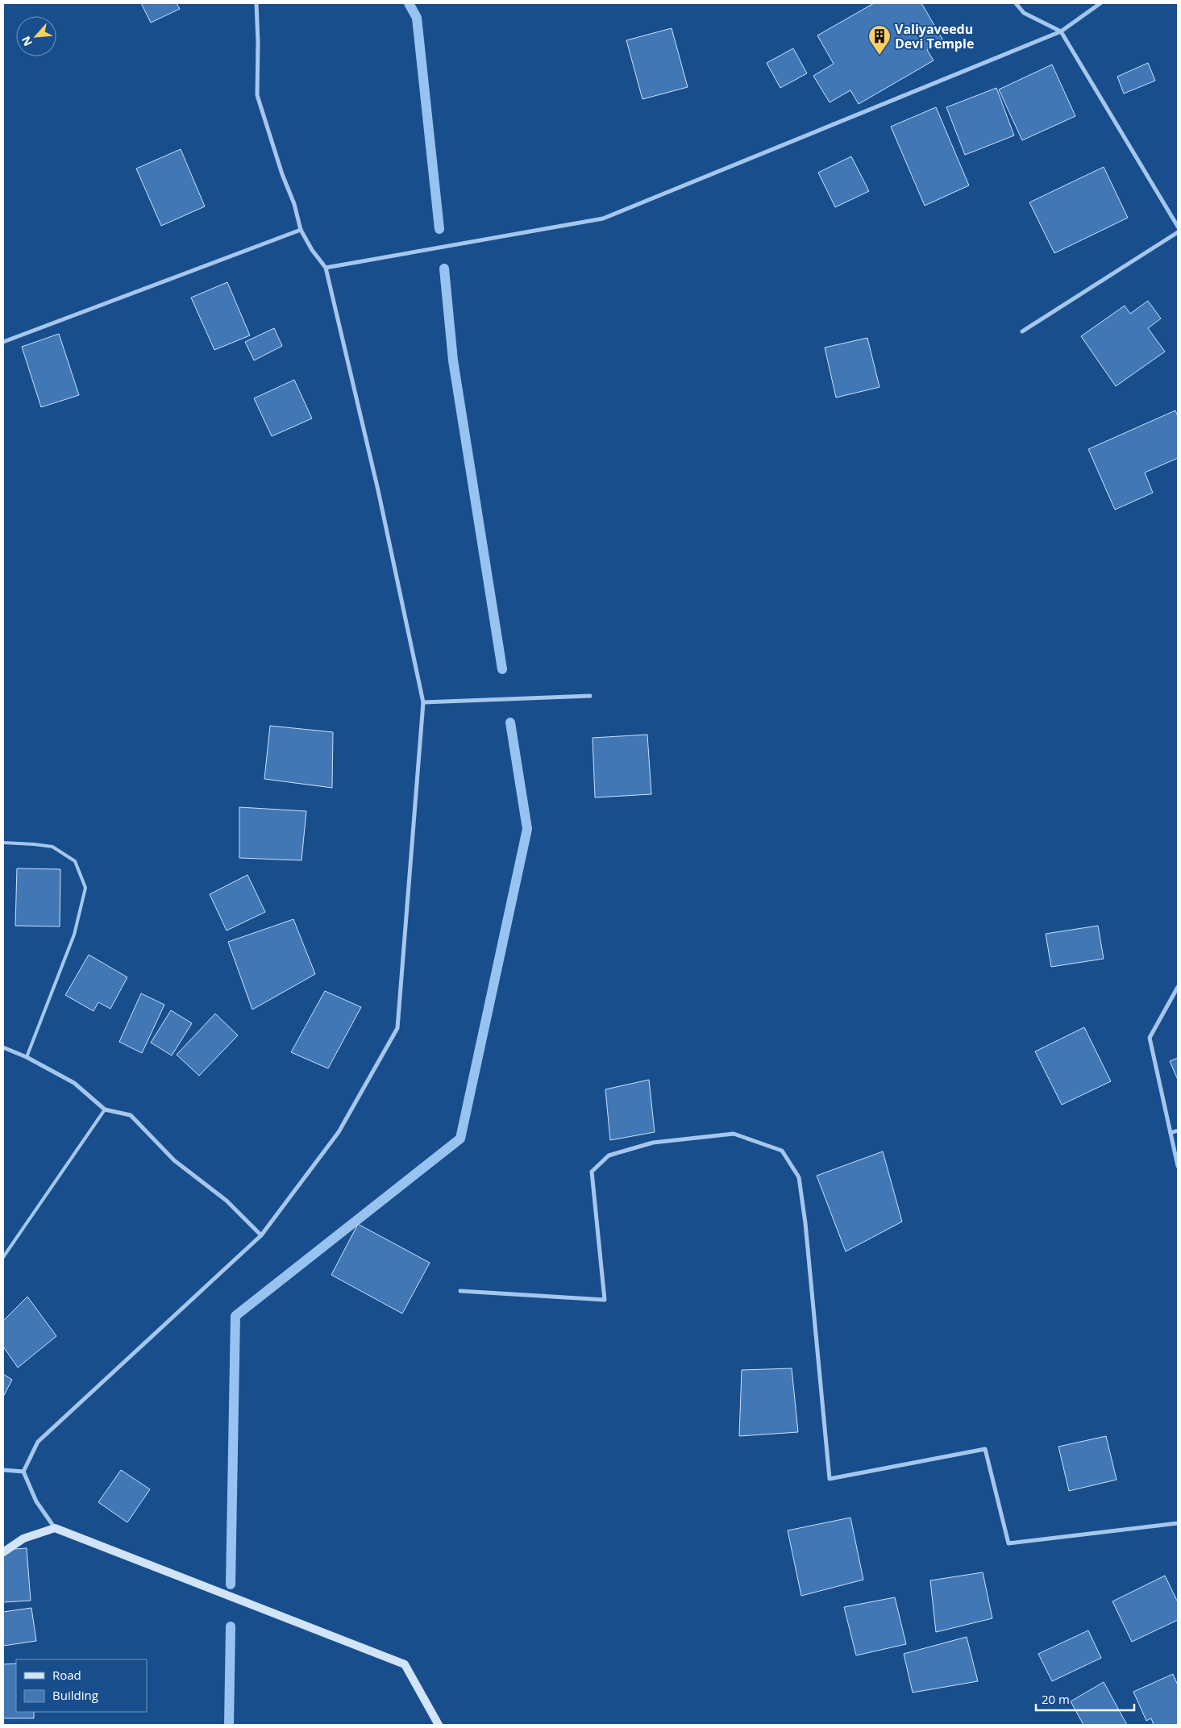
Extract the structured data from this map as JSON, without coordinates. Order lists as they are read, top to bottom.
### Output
{
  "places": {
    "building": ["Valiyaveedu Devi Temple"]
  },
  "legend": ["Road", "Building"],
  "scale_bar": "20 m",
  "north": "bottom left"
}
